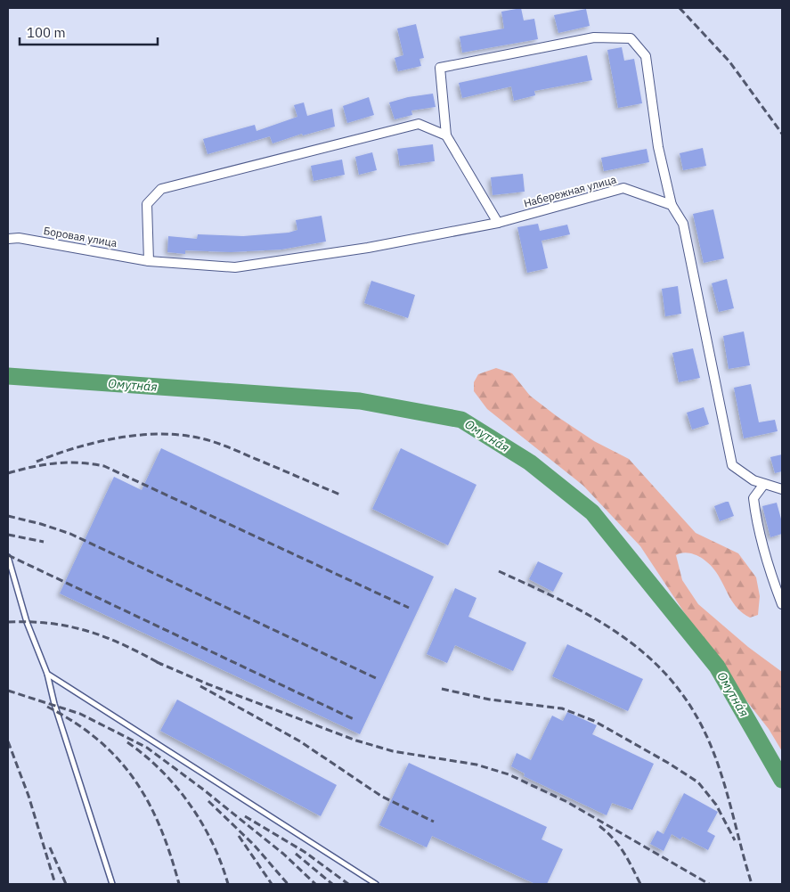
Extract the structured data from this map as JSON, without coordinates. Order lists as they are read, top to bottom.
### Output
{
  "streets": {
    "street": ["Набережная улица", "Боровая улица"]
  },
  "crossings": [
    ["Набережная улица", "Боровая улица"]
  ],
  "water": ["Омутна́я"],
  "scale_bar": "100 m"
}
